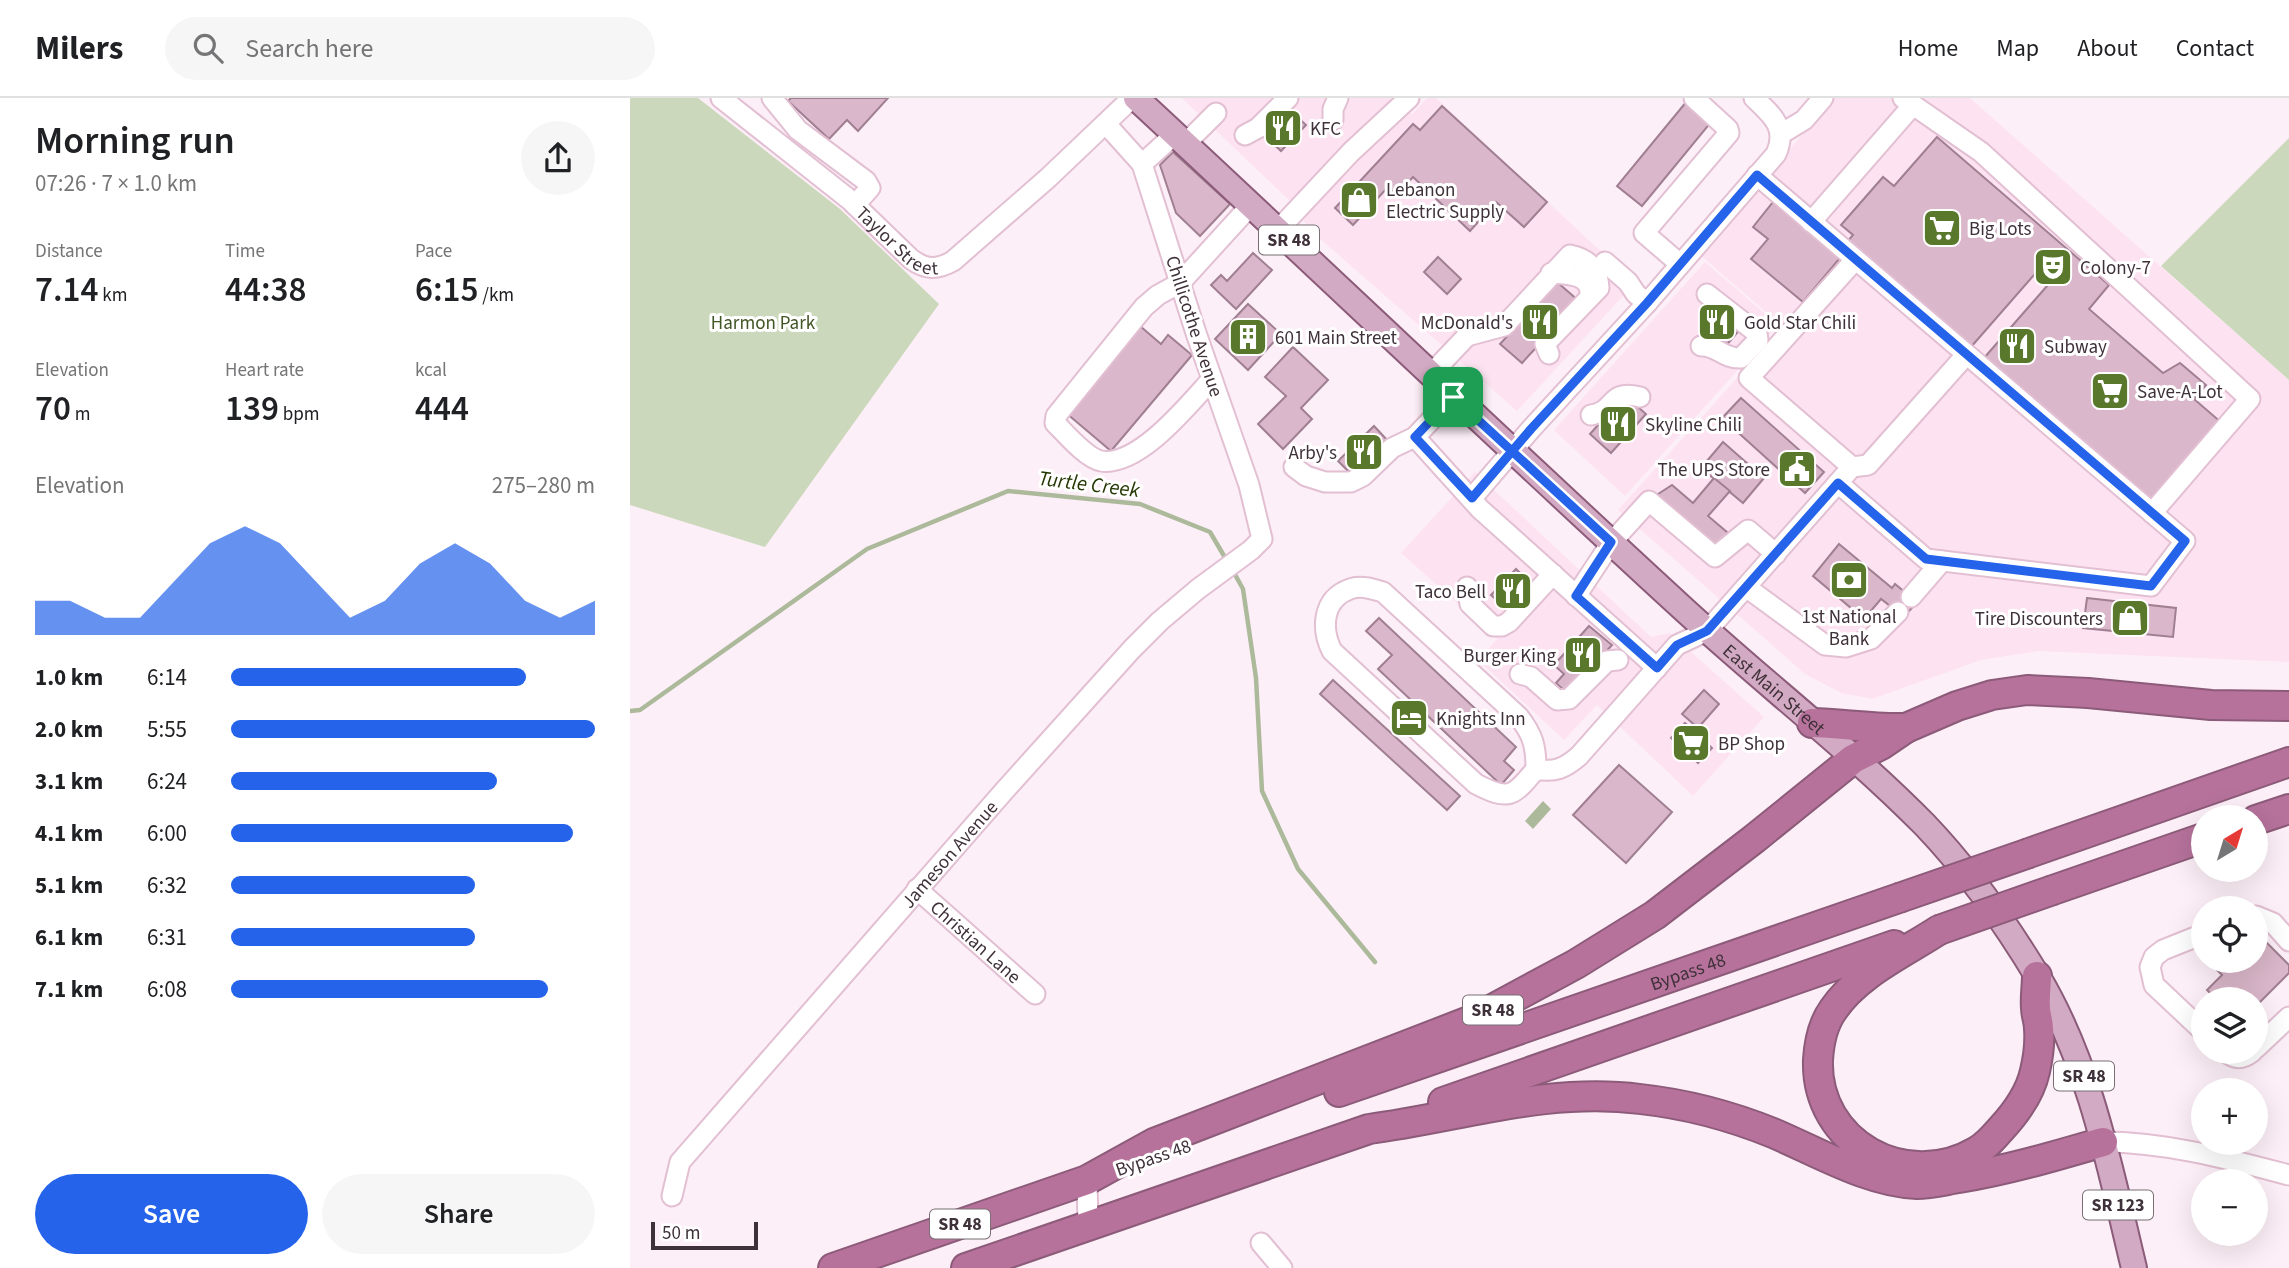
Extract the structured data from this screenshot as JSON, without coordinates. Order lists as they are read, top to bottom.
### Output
{
  "streets": {
    "highway": ["SR 48", "Bypass 48"],
    "main road": ["East Main Street", "SR 123"],
    "street": [
      "Taylor Street",
      "Chillicothe Avenue",
      "Jameson Avenue",
      "Christian Lane"
    ]
  },
  "crossings": [
    ["Taylor Street", "Chillicothe Avenue"],
    ["Taylor Street", "East Main Street"],
    ["SR 48", "East Main Street"],
    ["SR 48", "Bypass 48"],
    ["Chillicothe Avenue", "Jameson Avenue"],
    ["Jameson Avenue", "Christian Lane"]
  ],
  "water": ["Turtle Creek"],
  "parks": ["Harmon Park"],
  "places": {
    "restaurant": [
      "KFC",
      "McDonald's",
      "Gold Star Chili",
      "Subway",
      "Skyline Chili",
      "Arby's",
      "Taco Bell",
      "Burger King"
    ],
    "shop": ["Lebanon Electric Supply", "Tire Discounters"],
    "supermarket": ["Big Lots", "Save-A-Lot", "BP Shop"],
    "theatre": ["Colony-7"],
    "building": ["601 Main Street"],
    "public building": ["The UPS Store"],
    "bank": ["1st National Bank"],
    "hotel": ["Knights Inn"]
  },
  "scale_bar": "50 m",
  "north": "top right",
  "page": {
    "header": "Milers",
    "search": "Search here",
    "nav": [
      "Home",
      "Map",
      "About",
      "Contact"
    ],
    "heading": ["Morning run", "07:26 · 7 × 1.0 km"],
    "stats": [
      ["Distance", "7.14 km"],
      ["Time", "44:38"],
      ["Pace", "6:15 /km"],
      ["Elevation", "70 m"],
      ["Heart rate", "139 bpm"],
      ["kcal", "444"]
    ],
    "chart": ["Elevation", "275–280 m"],
    "list": [
      {
        "name": "1.0 km",
        "note": "6:14"
      },
      {
        "name": "2.0 km",
        "note": "5:55"
      },
      {
        "name": "3.1 km",
        "note": "6:24"
      },
      {
        "name": "4.1 km",
        "note": "6:00"
      },
      {
        "name": "5.1 km",
        "note": "6:32"
      },
      {
        "name": "6.1 km",
        "note": "6:31"
      },
      {
        "name": "7.1 km",
        "note": "6:08"
      }
    ],
    "map_buttons": ["+", "−"],
    "buttons": ["Save", "Share"],
    "scale": "50 m"
  }
}
